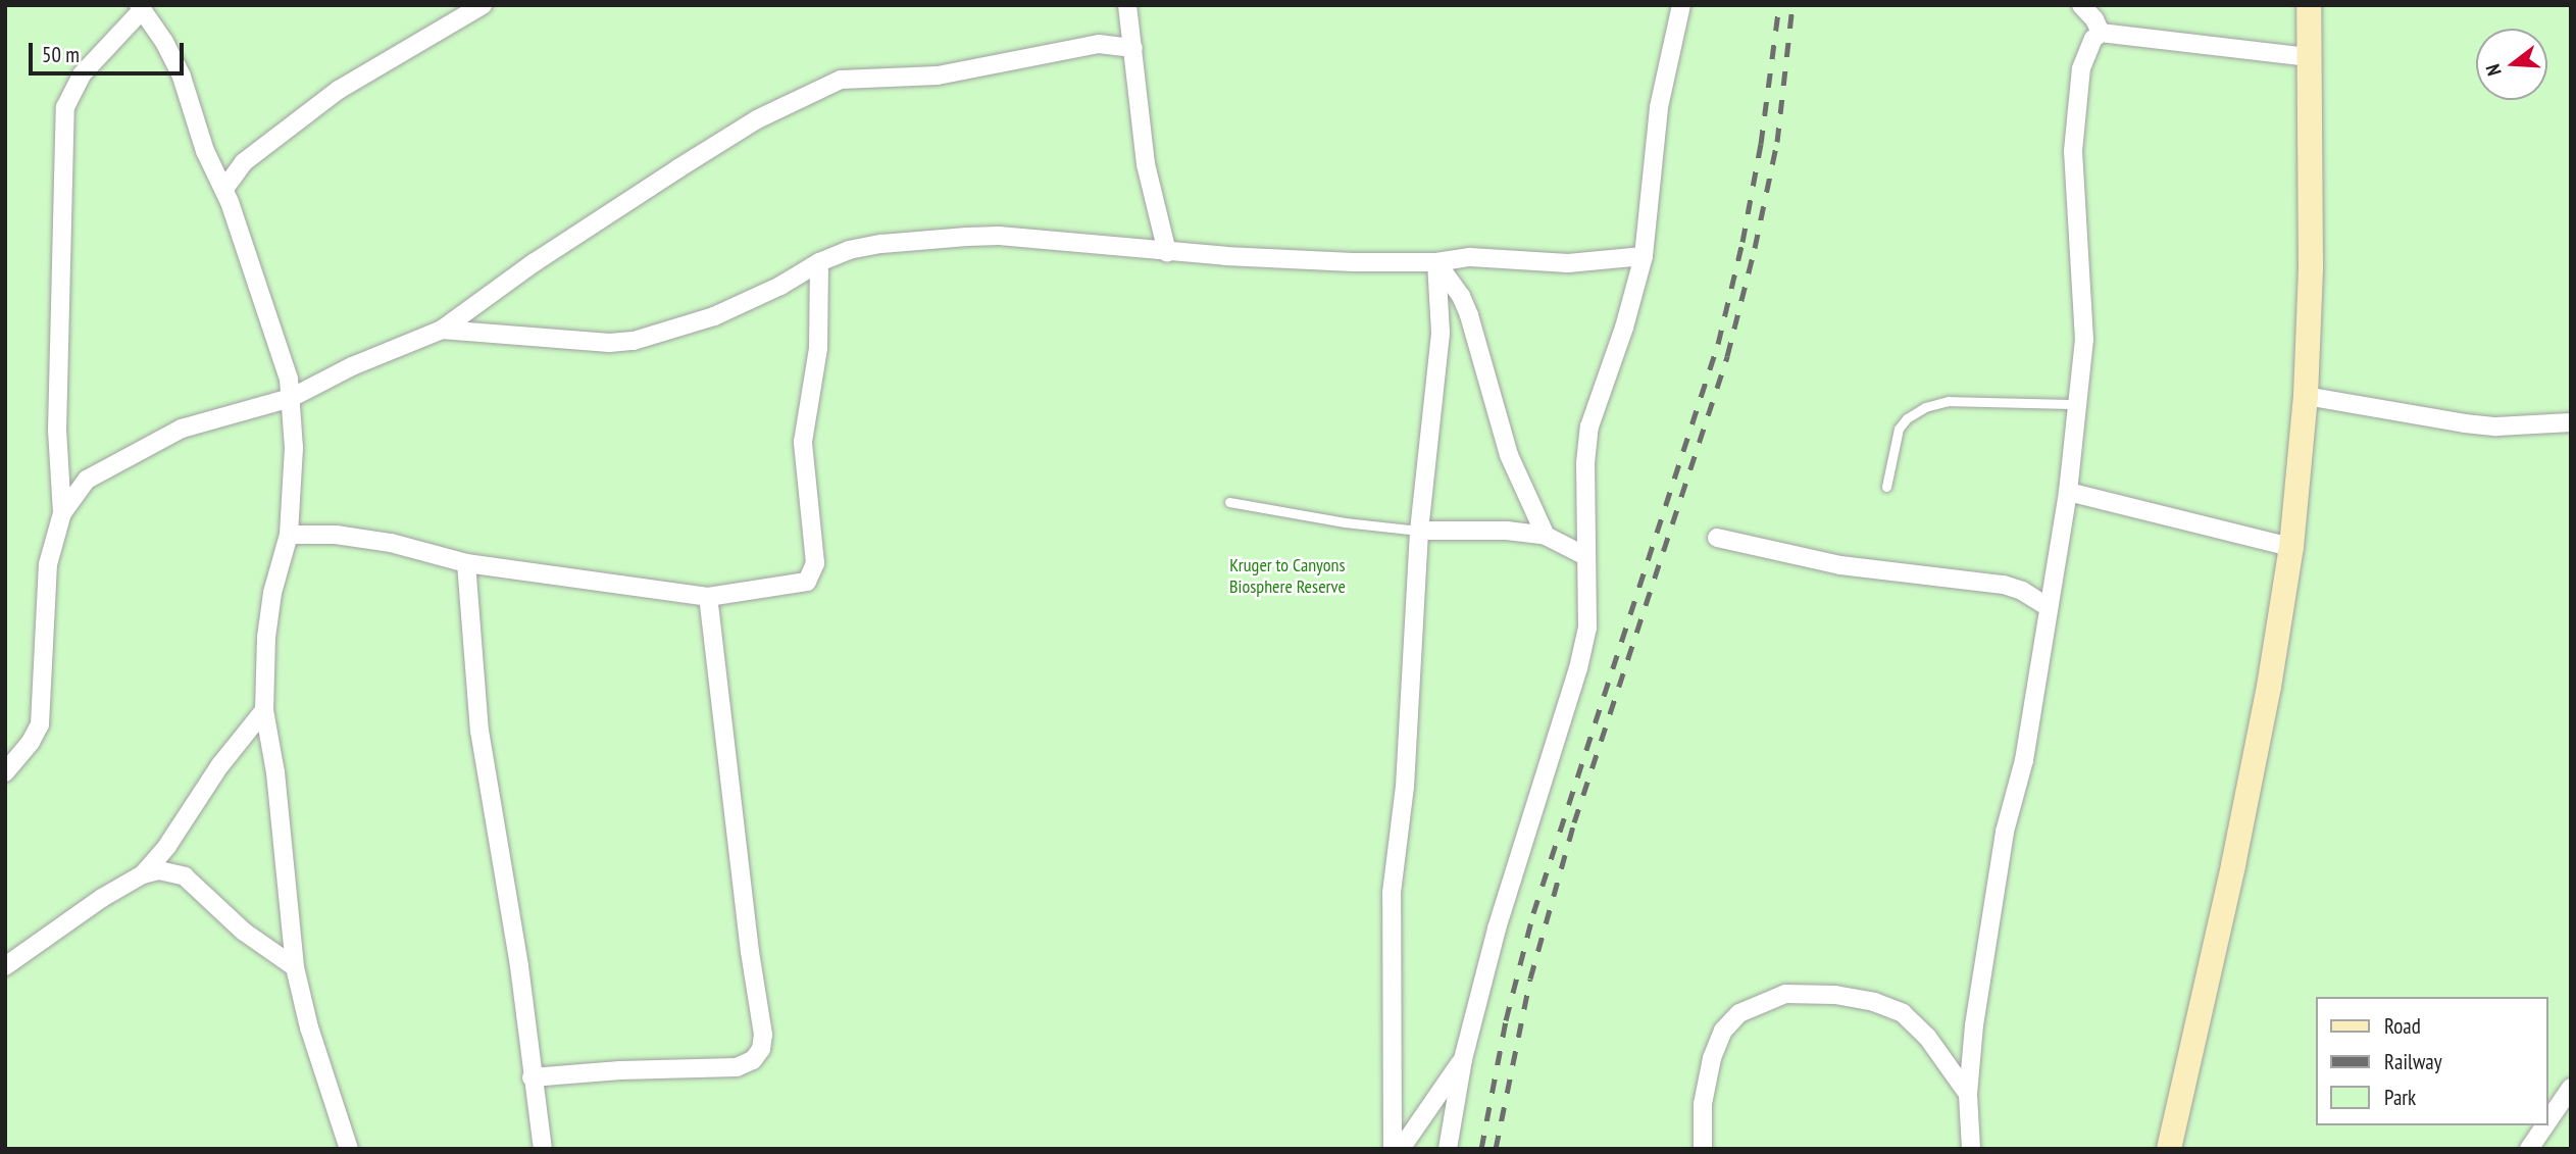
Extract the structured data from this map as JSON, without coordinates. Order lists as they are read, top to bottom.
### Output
{
  "parks": ["Kruger to Canyons Biosphere Reserve"],
  "legend": ["Road", "Railway", "Park"],
  "scale_bar": "50 m",
  "north": "left"
}
